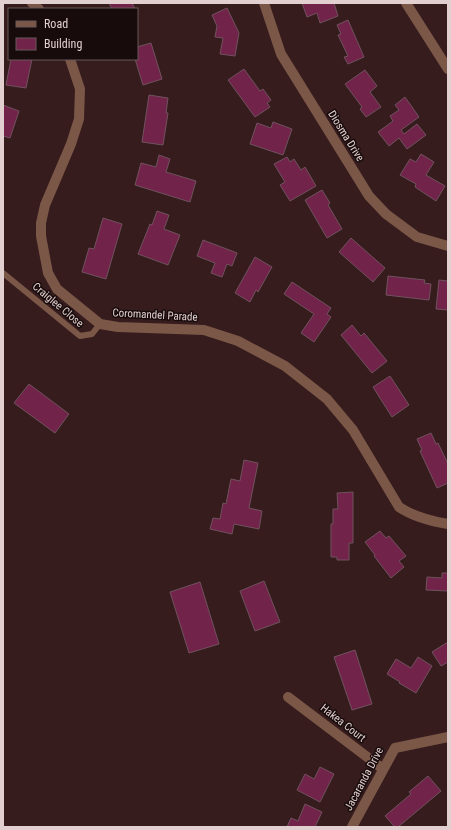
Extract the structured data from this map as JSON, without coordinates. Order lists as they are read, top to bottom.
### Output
{
  "streets": {
    "street": [
      "Diosma Drive",
      "Coromandel Parade",
      "Hakea Court",
      "Jacaranda Drive"
    ],
    "lane": ["Craiglee Close"]
  },
  "crossings": [
    ["Craiglee Close", "Coromandel Parade"],
    ["Hakea Court", "Jacaranda Drive"]
  ],
  "legend": ["Road", "Building"]
}
